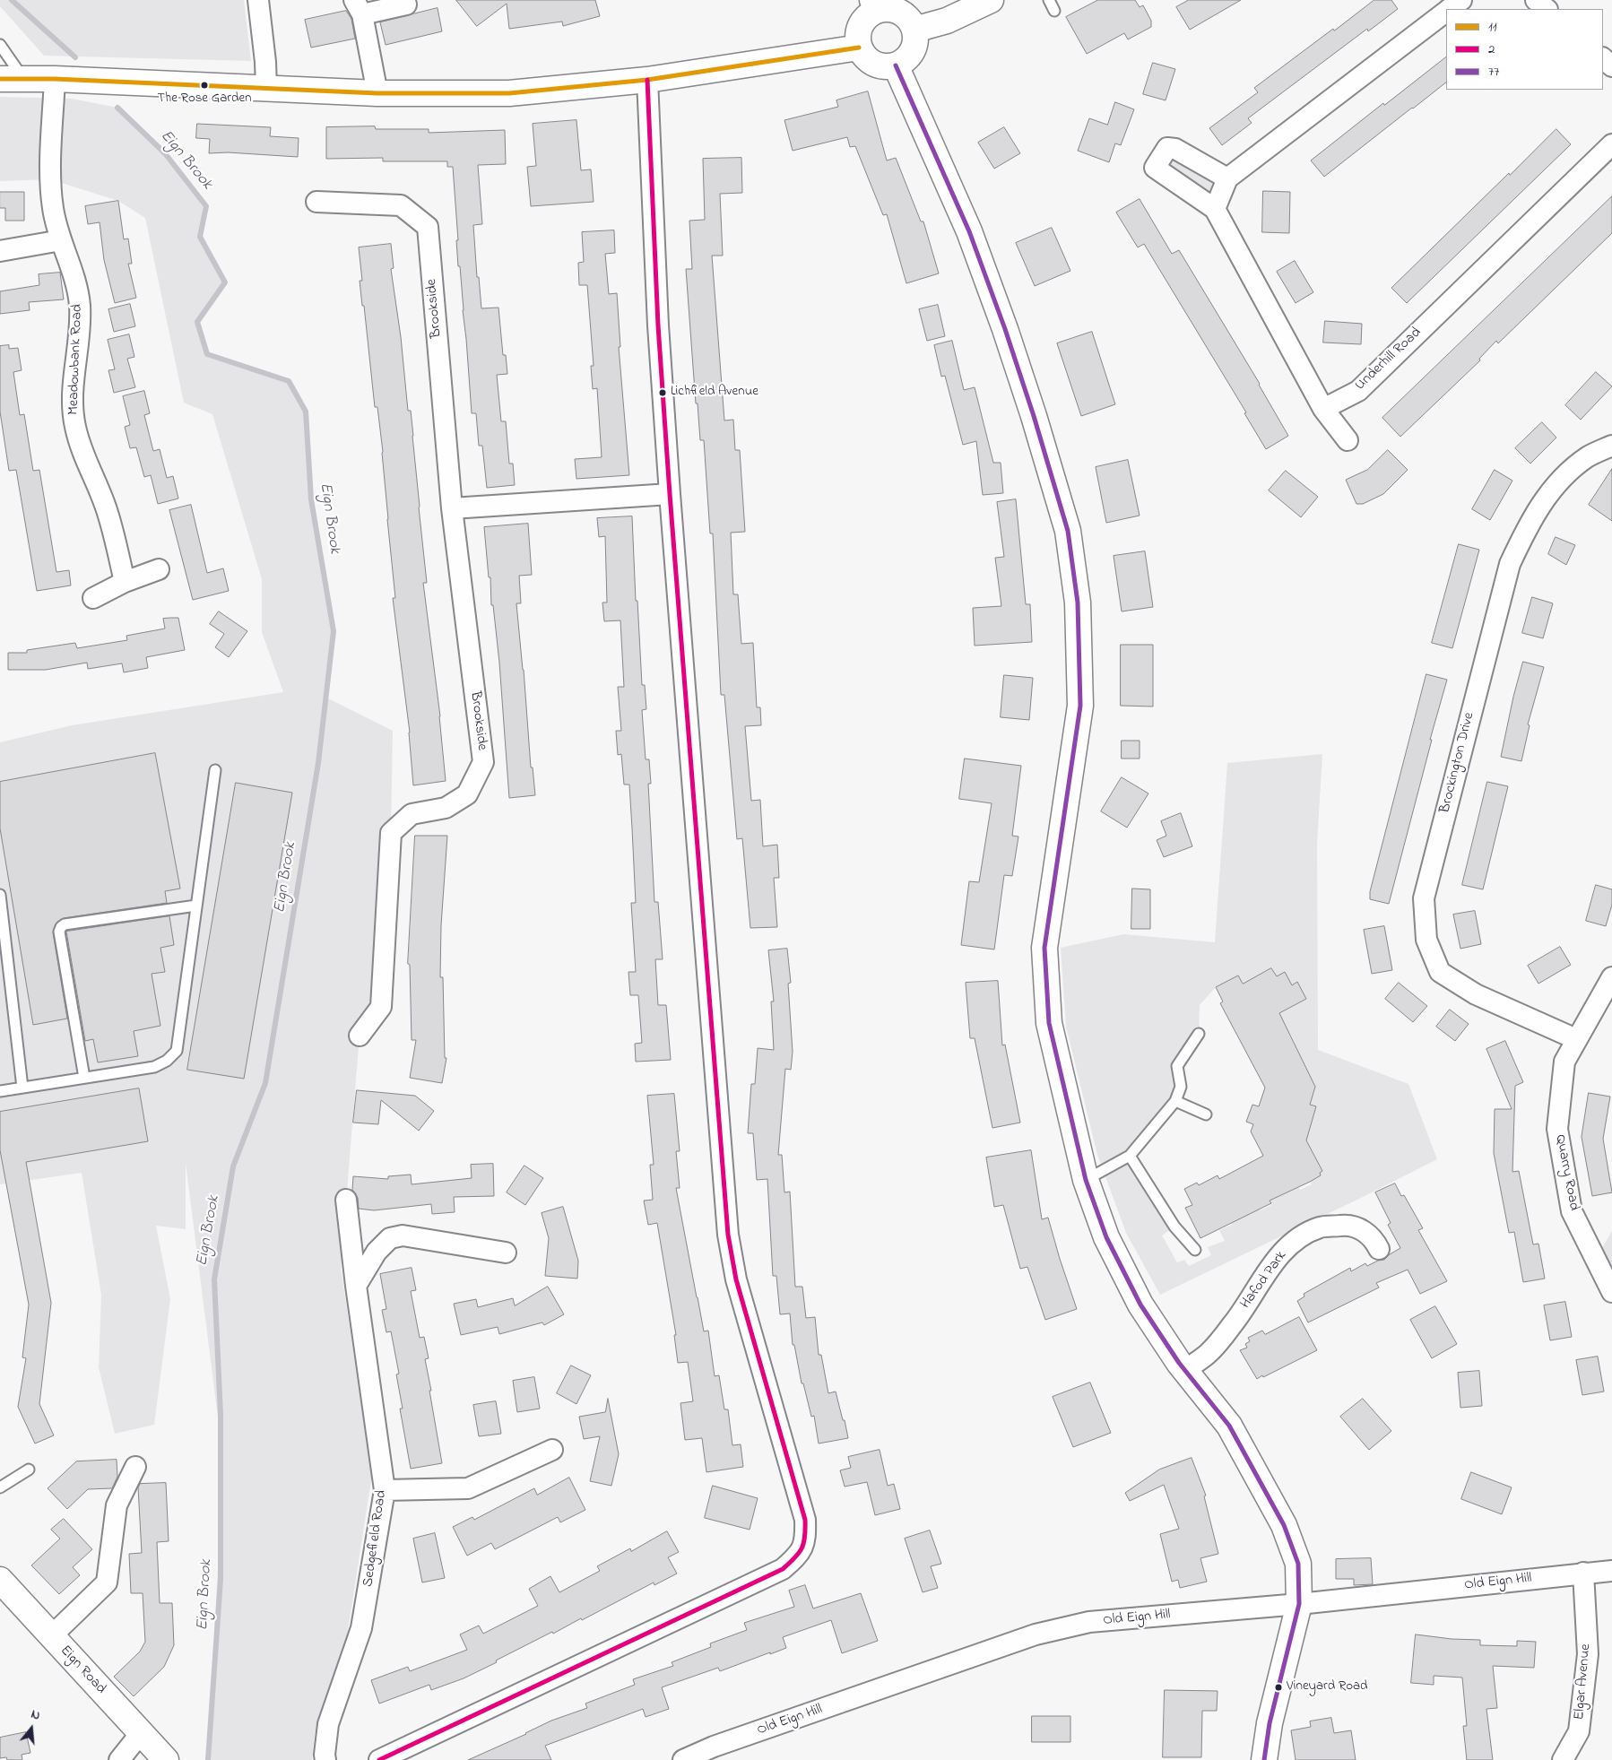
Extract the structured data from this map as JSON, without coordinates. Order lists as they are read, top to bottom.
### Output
{
  "streets": {
    "main road": ["Eign Road"],
    "street": [
      "Brookside",
      "Meadowbank Road",
      "Underhill Road",
      "Brockington Drive",
      "Quarry Road",
      "Hafod Park",
      "Sedgefield Road",
      "Old Eign Hill",
      "Elgar Avenue"
    ]
  },
  "crossings": [
    ["Brockington Drive", "Quarry Road"],
    ["Old Eign Hill", "Elgar Avenue"]
  ],
  "water": ["Eign Brook"],
  "places": ["The Rose Garden", "Lichfield Avenue", "Vineyard Road"],
  "lines": ["transit line 11", "transit line 77", "transit line 2"],
  "legend": ["11", "2", "77"],
  "north": "top"
}
